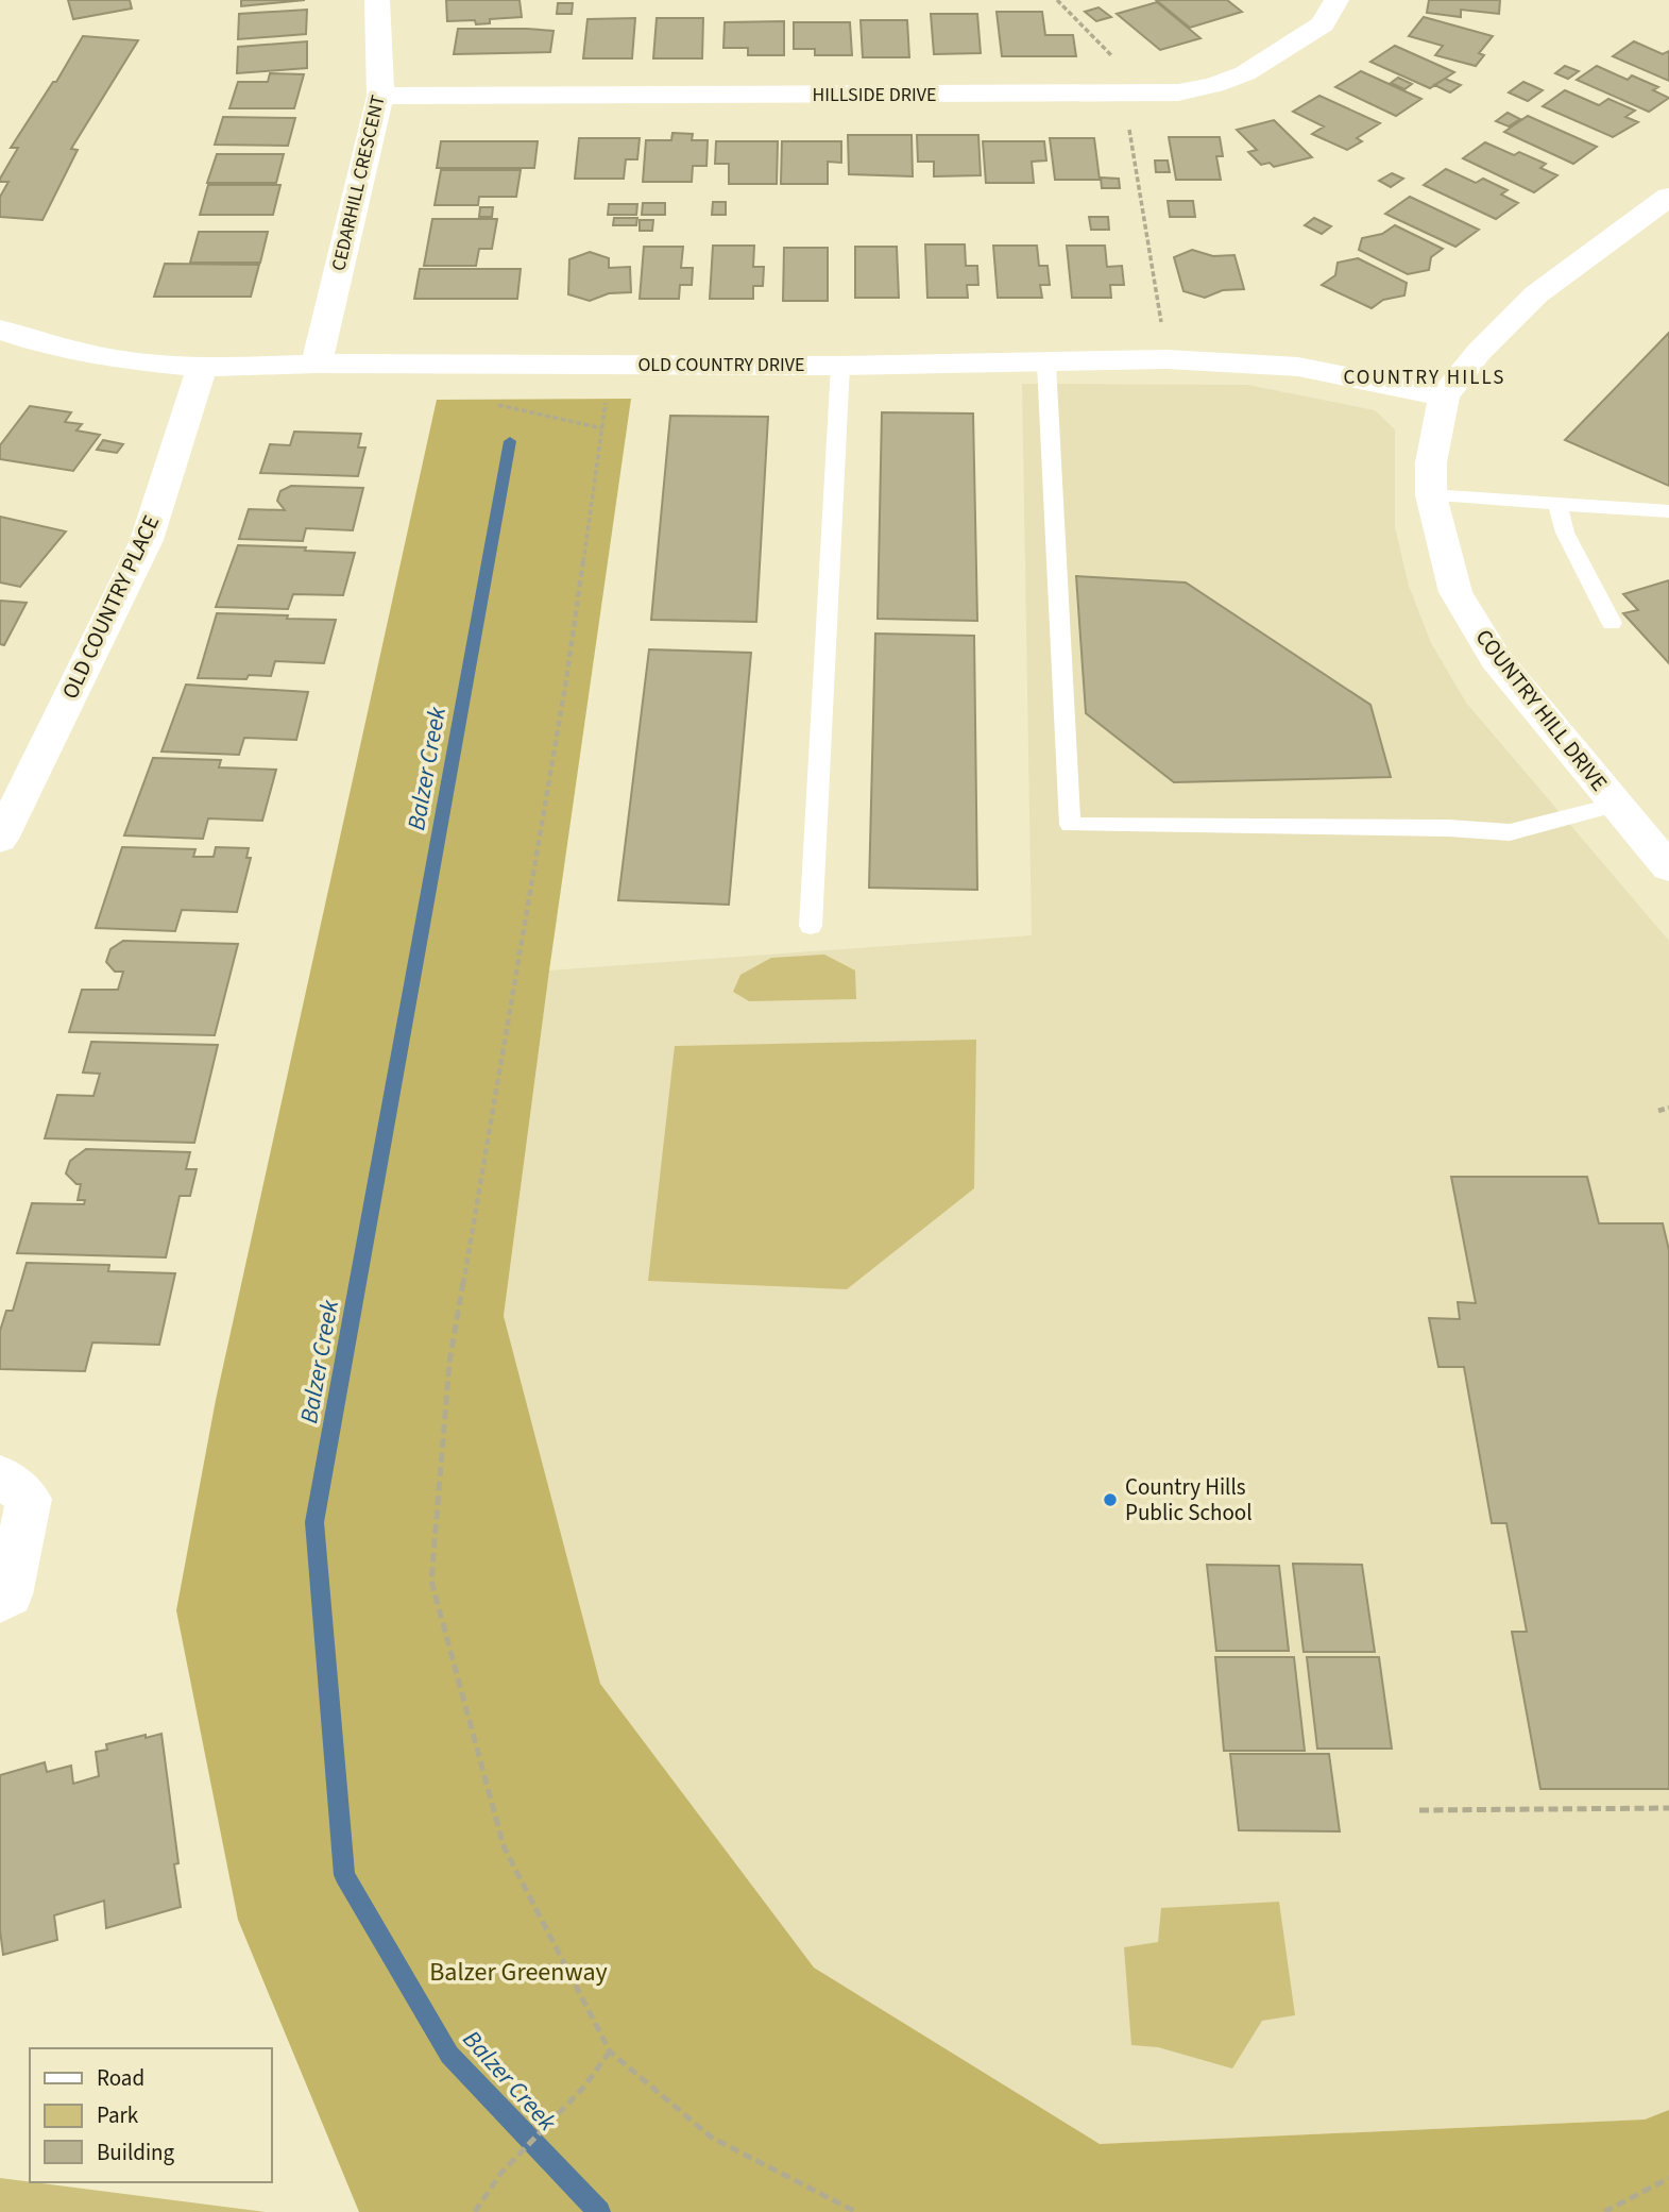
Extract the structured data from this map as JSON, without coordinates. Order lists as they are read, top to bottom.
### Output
{
  "streets": {
    "street": [
      "HILLSIDE DRIVE",
      "CEDARHILL CRESCENT",
      "OLD COUNTRY DRIVE",
      "OLD COUNTRY PLACE",
      "COUNTRY HILL DRIVE"
    ]
  },
  "crossings": [
    ["HILLSIDE DRIVE", "CEDARHILL CRESCENT"],
    ["CEDARHILL CRESCENT", "OLD COUNTRY DRIVE"],
    ["OLD COUNTRY DRIVE", "OLD COUNTRY PLACE"],
    ["OLD COUNTRY DRIVE", "COUNTRY HILL DRIVE"]
  ],
  "districts": ["COUNTRY HILLS"],
  "water": ["Balzer Creek"],
  "parks": ["Balzer Greenway"],
  "places": ["Country Hills Public School"],
  "legend": ["Road", "Park", "Building"]
}
